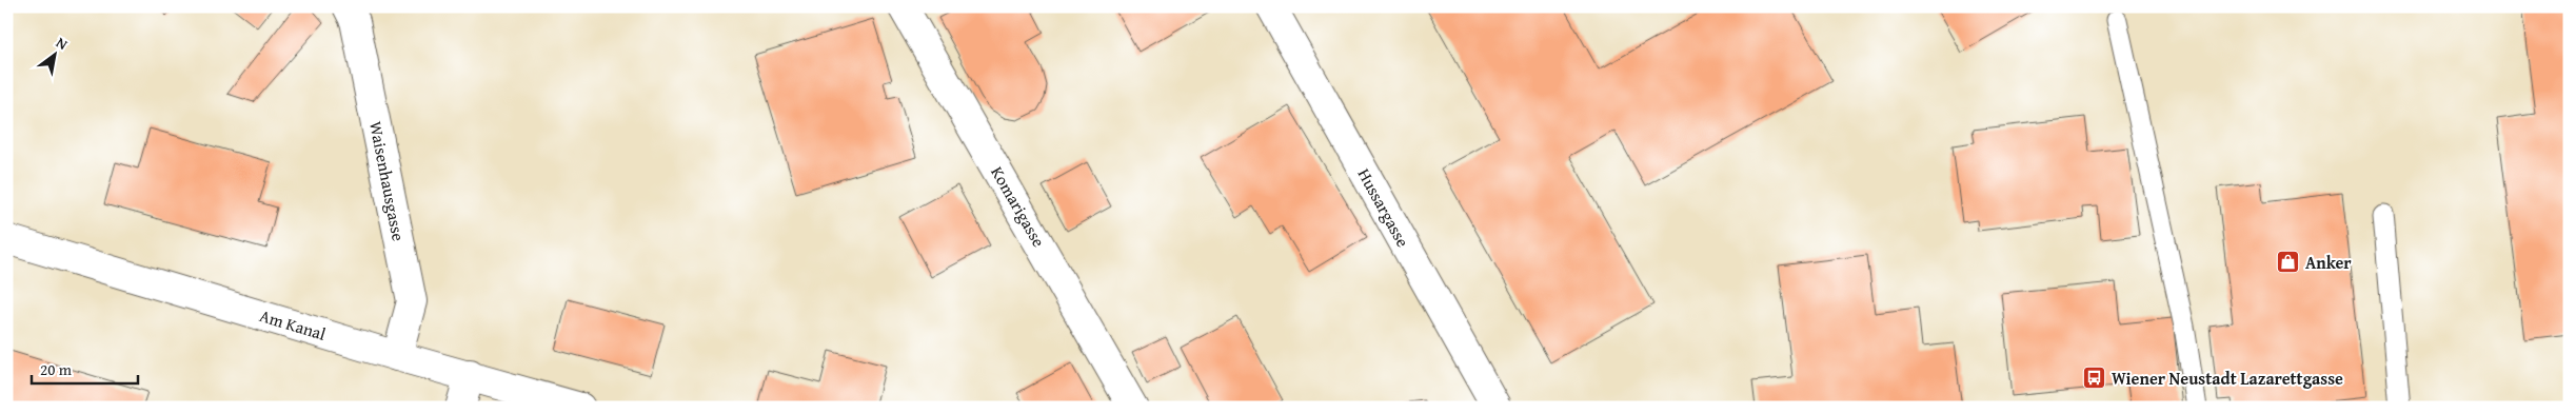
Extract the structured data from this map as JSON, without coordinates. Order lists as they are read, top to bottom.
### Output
{
  "streets": {
    "street": [
      "Waisenhausgasse",
      "Komarigasse",
      "Hussargasse",
      "Am Kanal"
    ]
  },
  "crossings": [
    ["Waisenhausgasse", "Am Kanal"]
  ],
  "places": {
    "shop": ["Anker"],
    "bus stop": ["Wiener Neustadt Lazarettgasse"]
  },
  "scale_bar": "20 m",
  "north": "top right"
}
